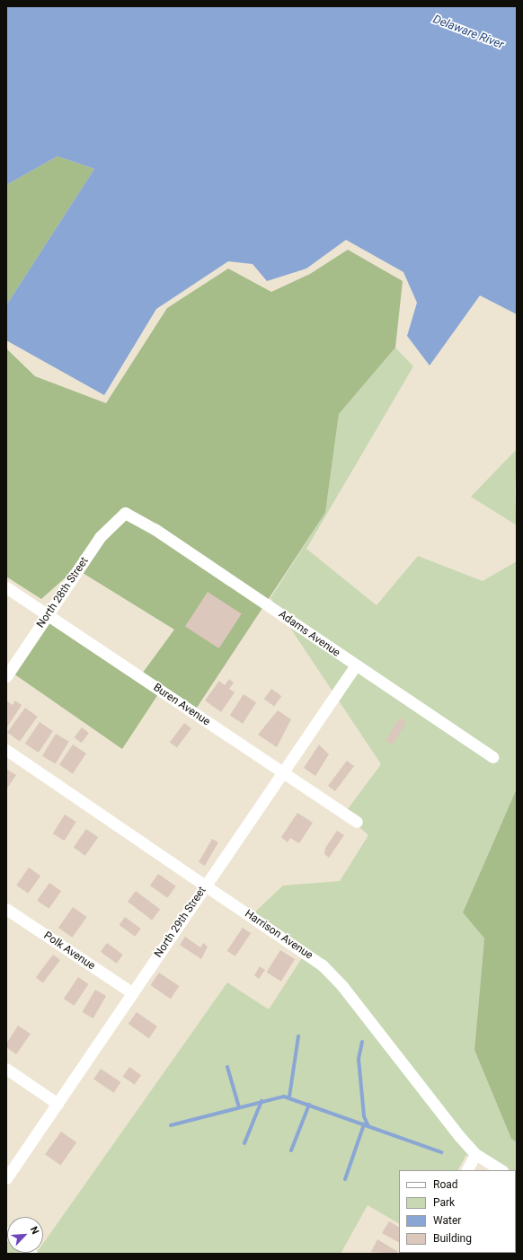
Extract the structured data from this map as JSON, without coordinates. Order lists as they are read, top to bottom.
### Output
{
  "streets": {
    "street": [
      "North 28th Street",
      "Adams Avenue",
      "Buren Avenue",
      "North 29th Street",
      "Harrison Avenue",
      "Polk Avenue"
    ]
  },
  "crossings": [
    ["North 28th Street", "Adams Avenue"],
    ["North 28th Street", "Buren Avenue"],
    ["Adams Avenue", "North 29th Street"],
    ["Buren Avenue", "North 29th Street"],
    ["North 29th Street", "Harrison Avenue"],
    ["North 29th Street", "Polk Avenue"]
  ],
  "water": ["Delaware River"],
  "legend": [
    "Road",
    "Park",
    "Water",
    "Building"
  ],
  "north": "top right"
}
